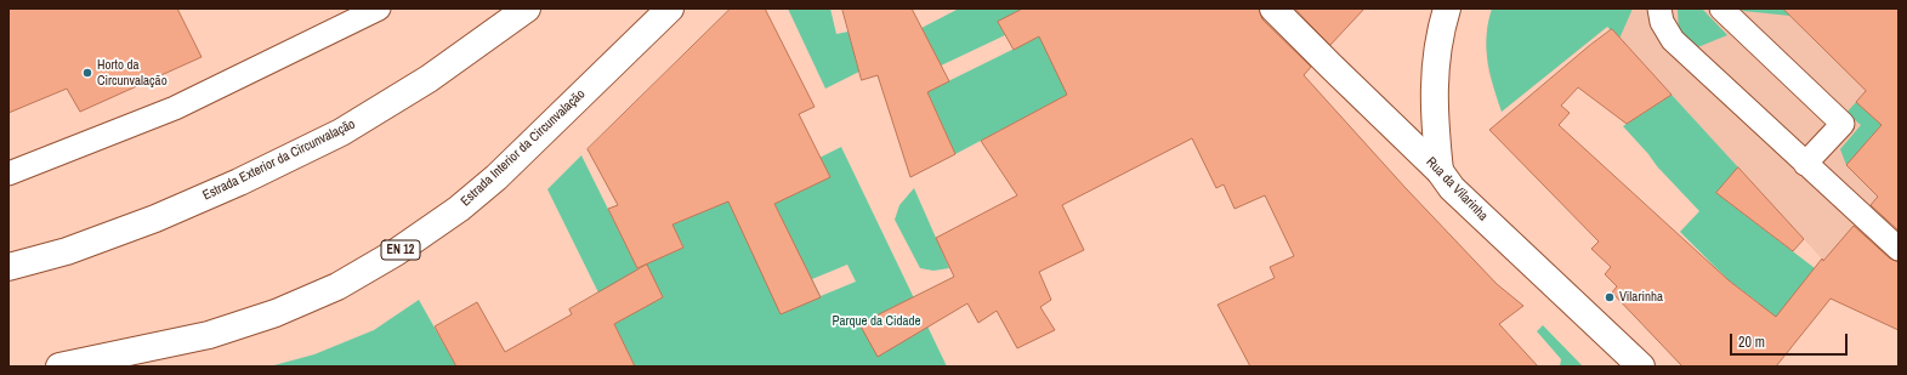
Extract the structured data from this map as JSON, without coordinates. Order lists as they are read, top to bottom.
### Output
{
  "streets": {
    "main road": [
      "Estrada Interior da Circunvalação",
      "Estrada Exterior da Circunvalação",
      "Rua da Vilarinha",
      "EN 12"
    ]
  },
  "parks": ["Parque da Cidade"],
  "places": ["Horto da Circunvalação", "Vilarinha"],
  "scale_bar": "20 m"
}
